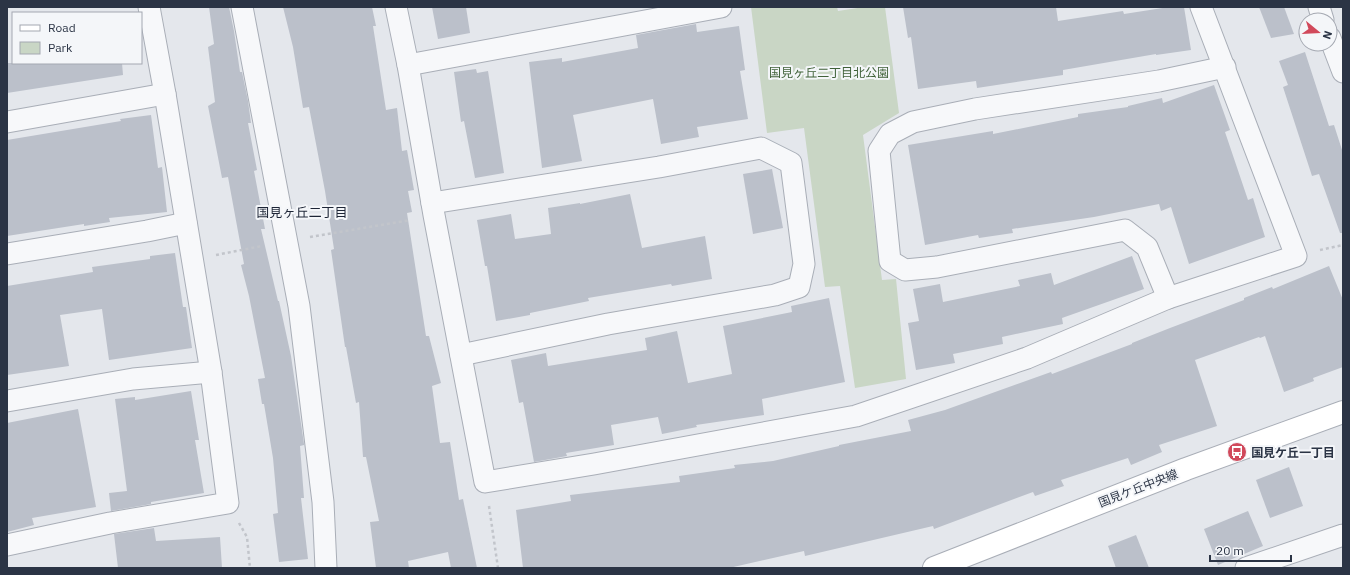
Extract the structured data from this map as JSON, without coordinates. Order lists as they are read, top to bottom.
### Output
{
  "streets": {
    "street": ["国見ケ丘中央線"]
  },
  "districts": ["国見ヶ丘二丁目"],
  "parks": ["国見ヶ丘二丁目北公園"],
  "places": {
    "bus stop": ["国見ケ丘一丁目"]
  },
  "legend": ["Road", "Park"],
  "scale_bar": "20 m",
  "north": "right"
}
